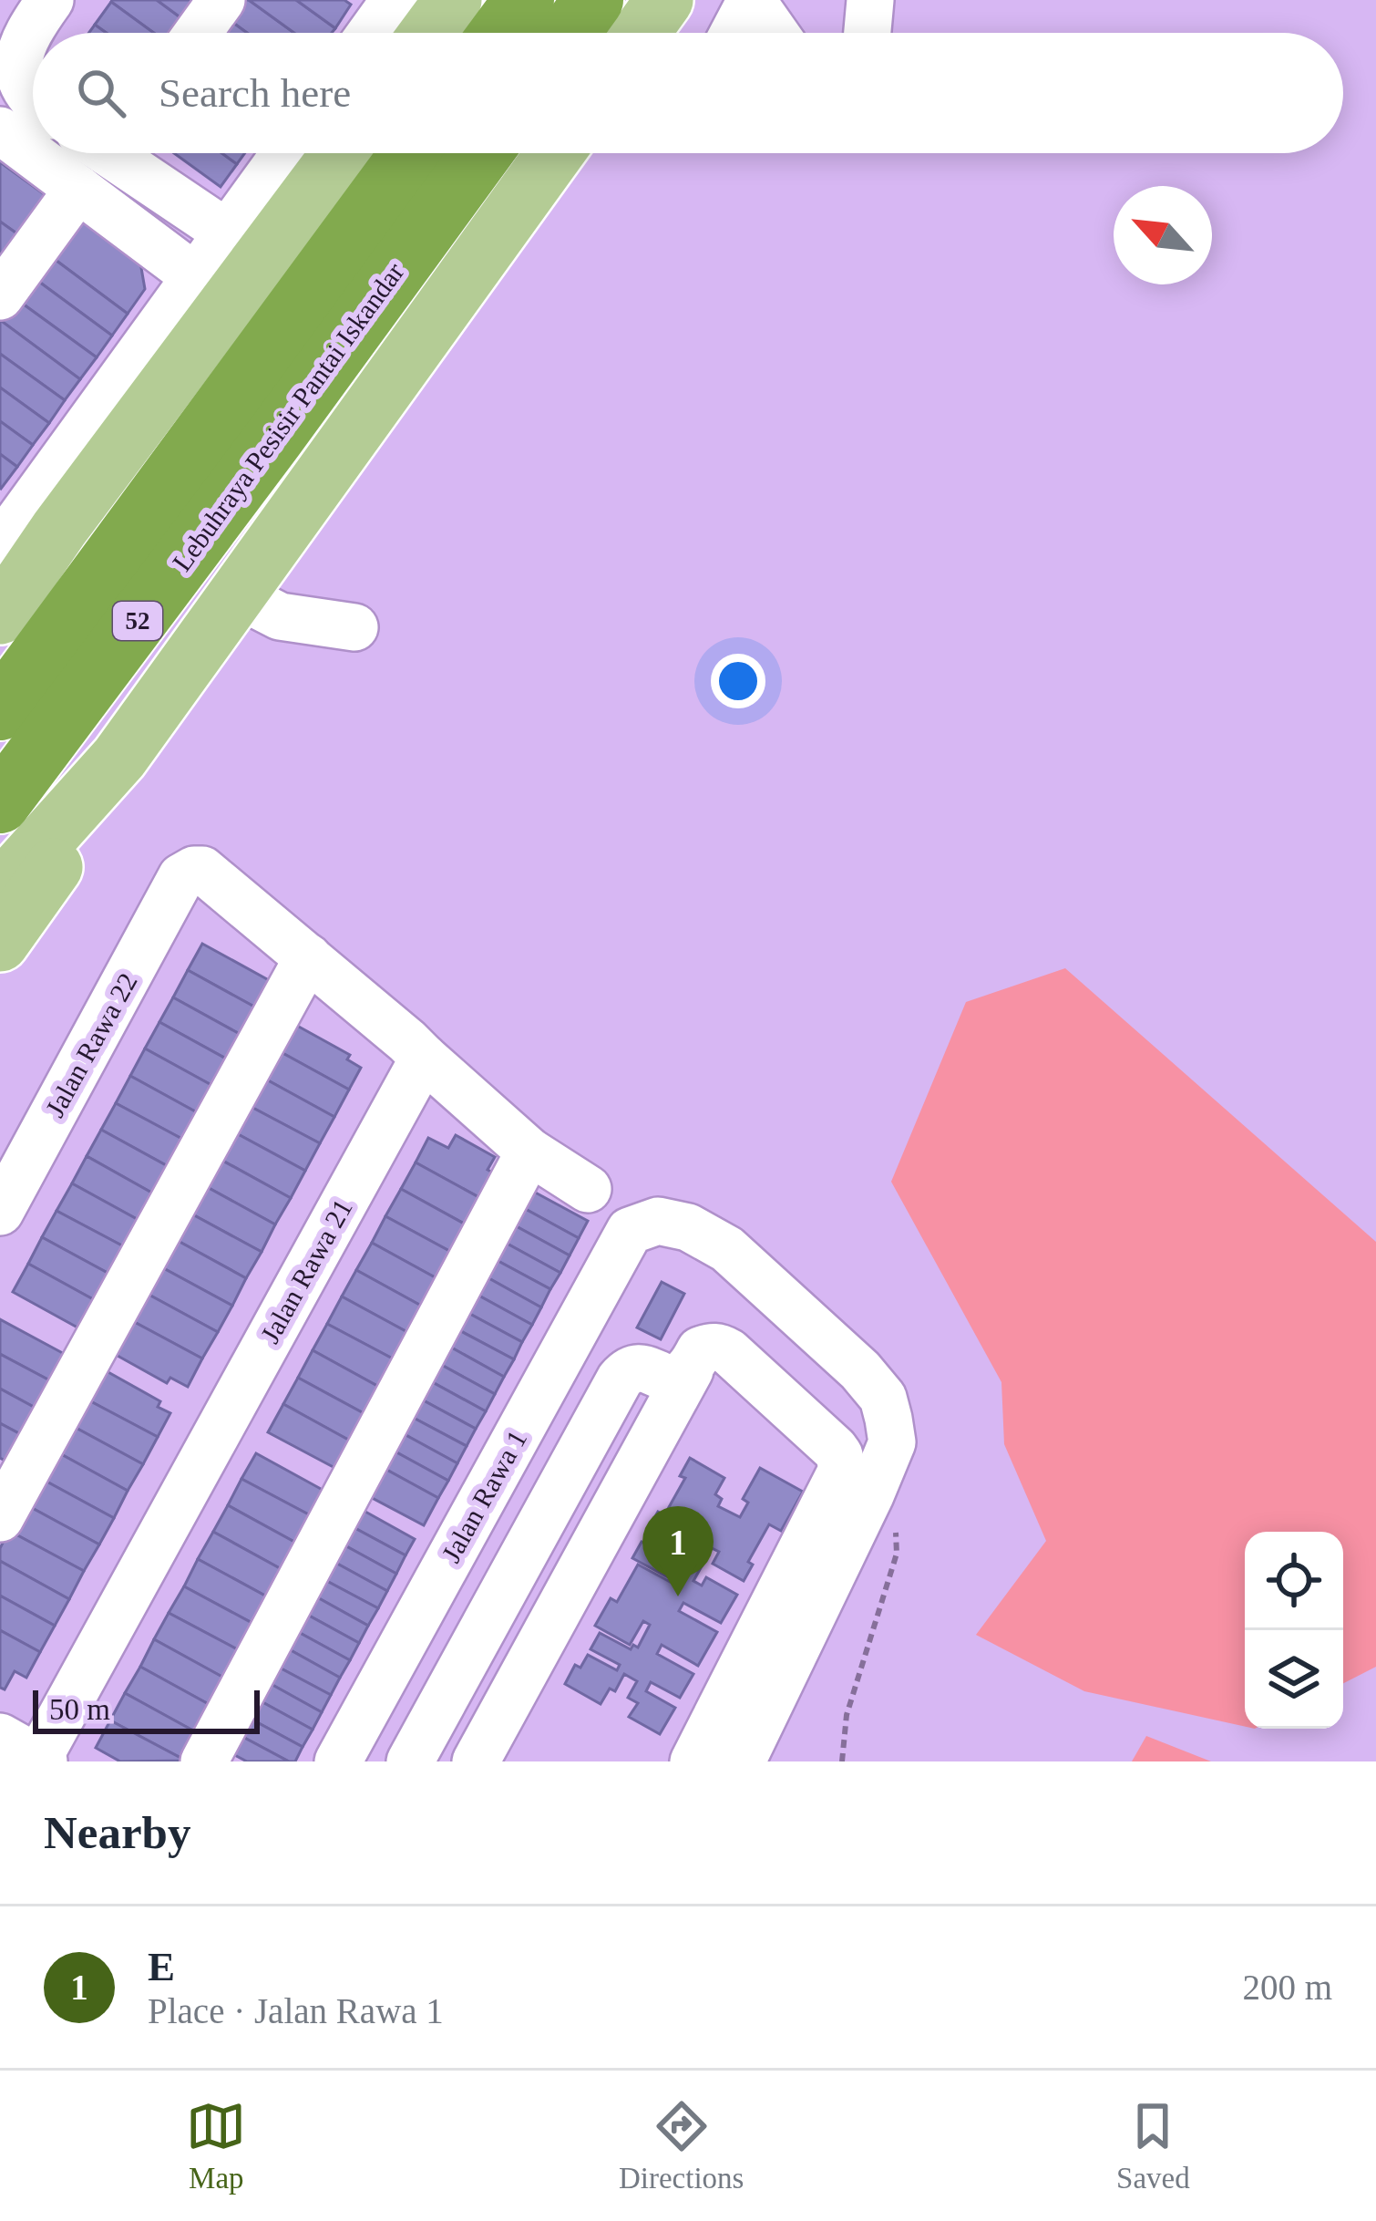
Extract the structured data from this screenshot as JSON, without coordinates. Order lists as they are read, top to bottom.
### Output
{
  "streets": {
    "highway": ["Lebuhraya Pesisir Pantai Iskandar", "52"],
    "street": ["Jalan Rawa 22", "Jalan Rawa 21", "Jalan Rawa 1"]
  },
  "scale_bar": "50 m",
  "north": "top left",
  "page": {
    "search": "Search here",
    "pins": "1",
    "scale": "50 m",
    "heading": "Nearby",
    "list": [
      {
        "mark": "1",
        "name": "E",
        "note": "Place · Jalan Rawa 1",
        "value": "200 m"
      }
    ],
    "nav": ["Map", "Directions", "Saved"]
  }
}
